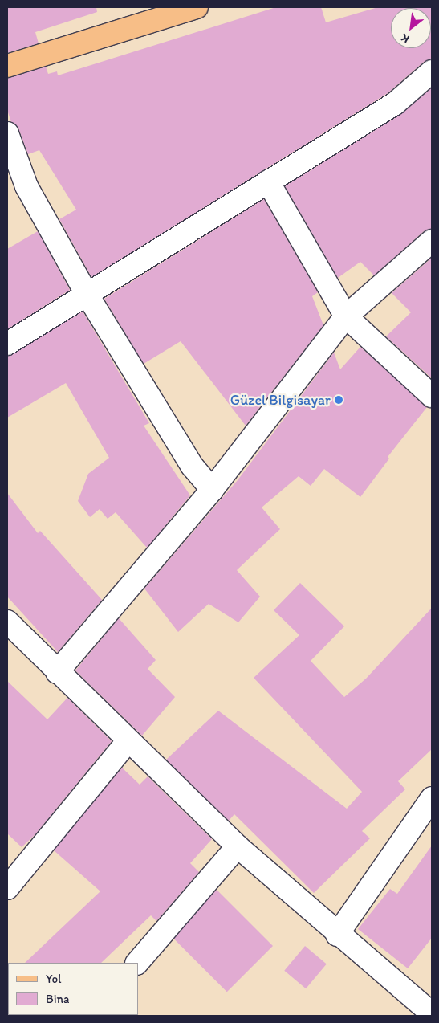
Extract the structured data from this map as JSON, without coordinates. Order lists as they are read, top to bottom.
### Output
{
  "places": ["Güzel Bilgisayar"],
  "legend": ["Yol", "Bina"],
  "north": "bottom left"
}
